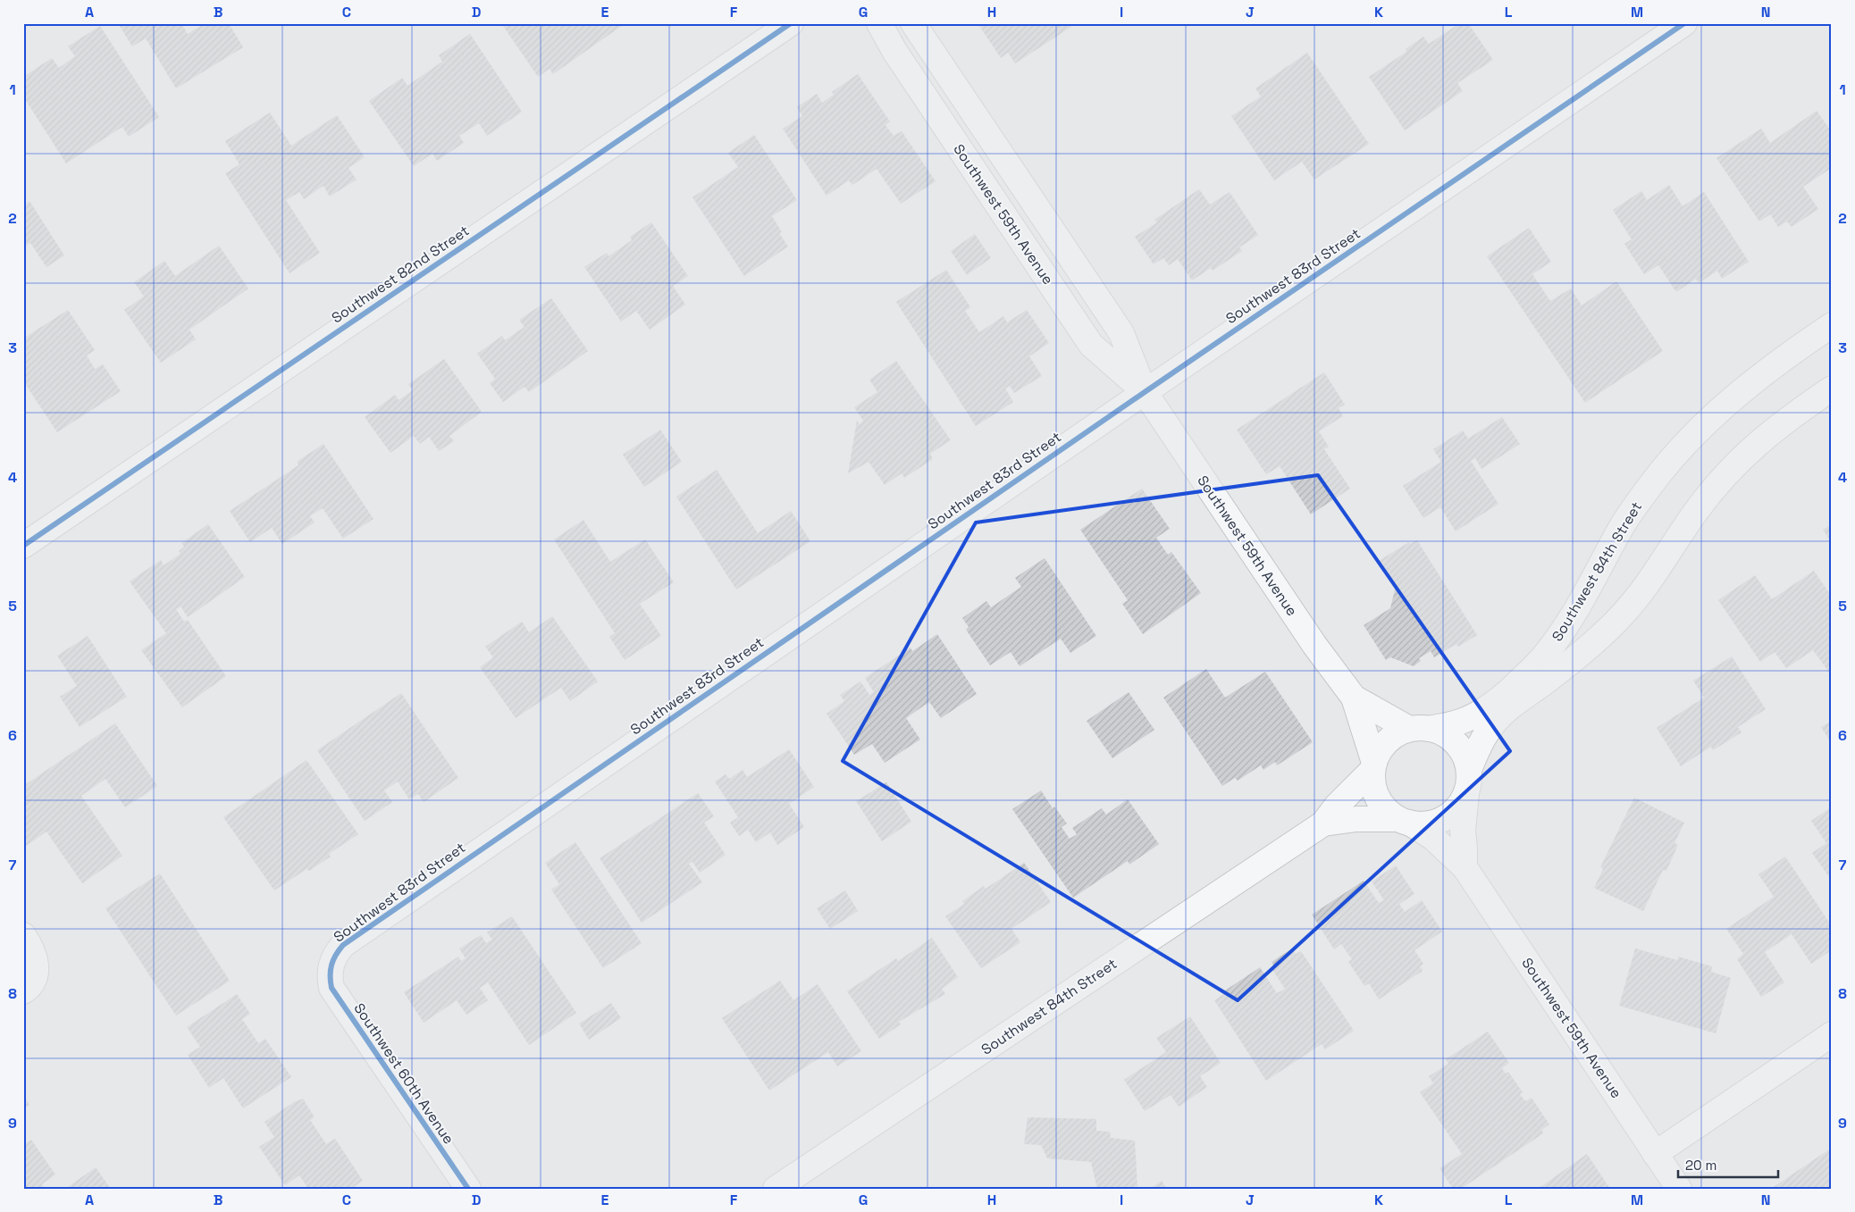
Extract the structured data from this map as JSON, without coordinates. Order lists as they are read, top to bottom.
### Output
{
  "streets": {
    "street": [
      "Southwest 59th Avenue",
      "Southwest 82nd Street",
      "Southwest 83rd Street",
      "Southwest 84th Street",
      "Southwest 60th Avenue"
    ]
  },
  "crossings": [
    ["Southwest 59th Avenue", "Southwest 83rd Street"],
    ["Southwest 59th Avenue", "Southwest 84th Street"],
    ["Southwest 83rd Street", "Southwest 60th Avenue"]
  ],
  "scale_bar": "20 m",
  "grid": {
    "columns": [
      "A",
      "B",
      "C",
      "D",
      "E",
      "F",
      "G",
      "H",
      "I",
      "J",
      "K",
      "L",
      "M",
      "N"
    ],
    "rows": [
      "1",
      "2",
      "3",
      "4",
      "5",
      "6",
      "7",
      "8",
      "9"
    ]
  }
}
